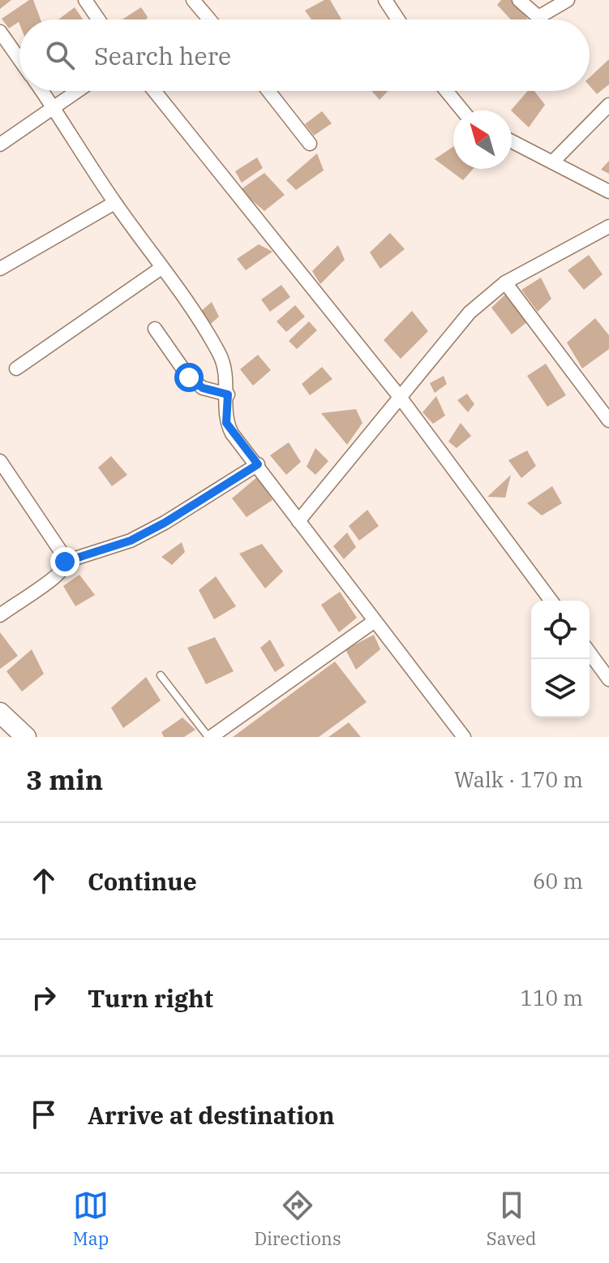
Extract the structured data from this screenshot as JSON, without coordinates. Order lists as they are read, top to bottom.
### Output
{
  "north": "top left",
  "page": {
    "search": "Search here",
    "heading": ["3 min", "Walk · 170 m"],
    "list": [
      ["Continue", "60 m"],
      ["Turn right", "110 m"],
      "Arrive at destination"
    ],
    "nav": ["Map", "Directions", "Saved"]
  }
}
